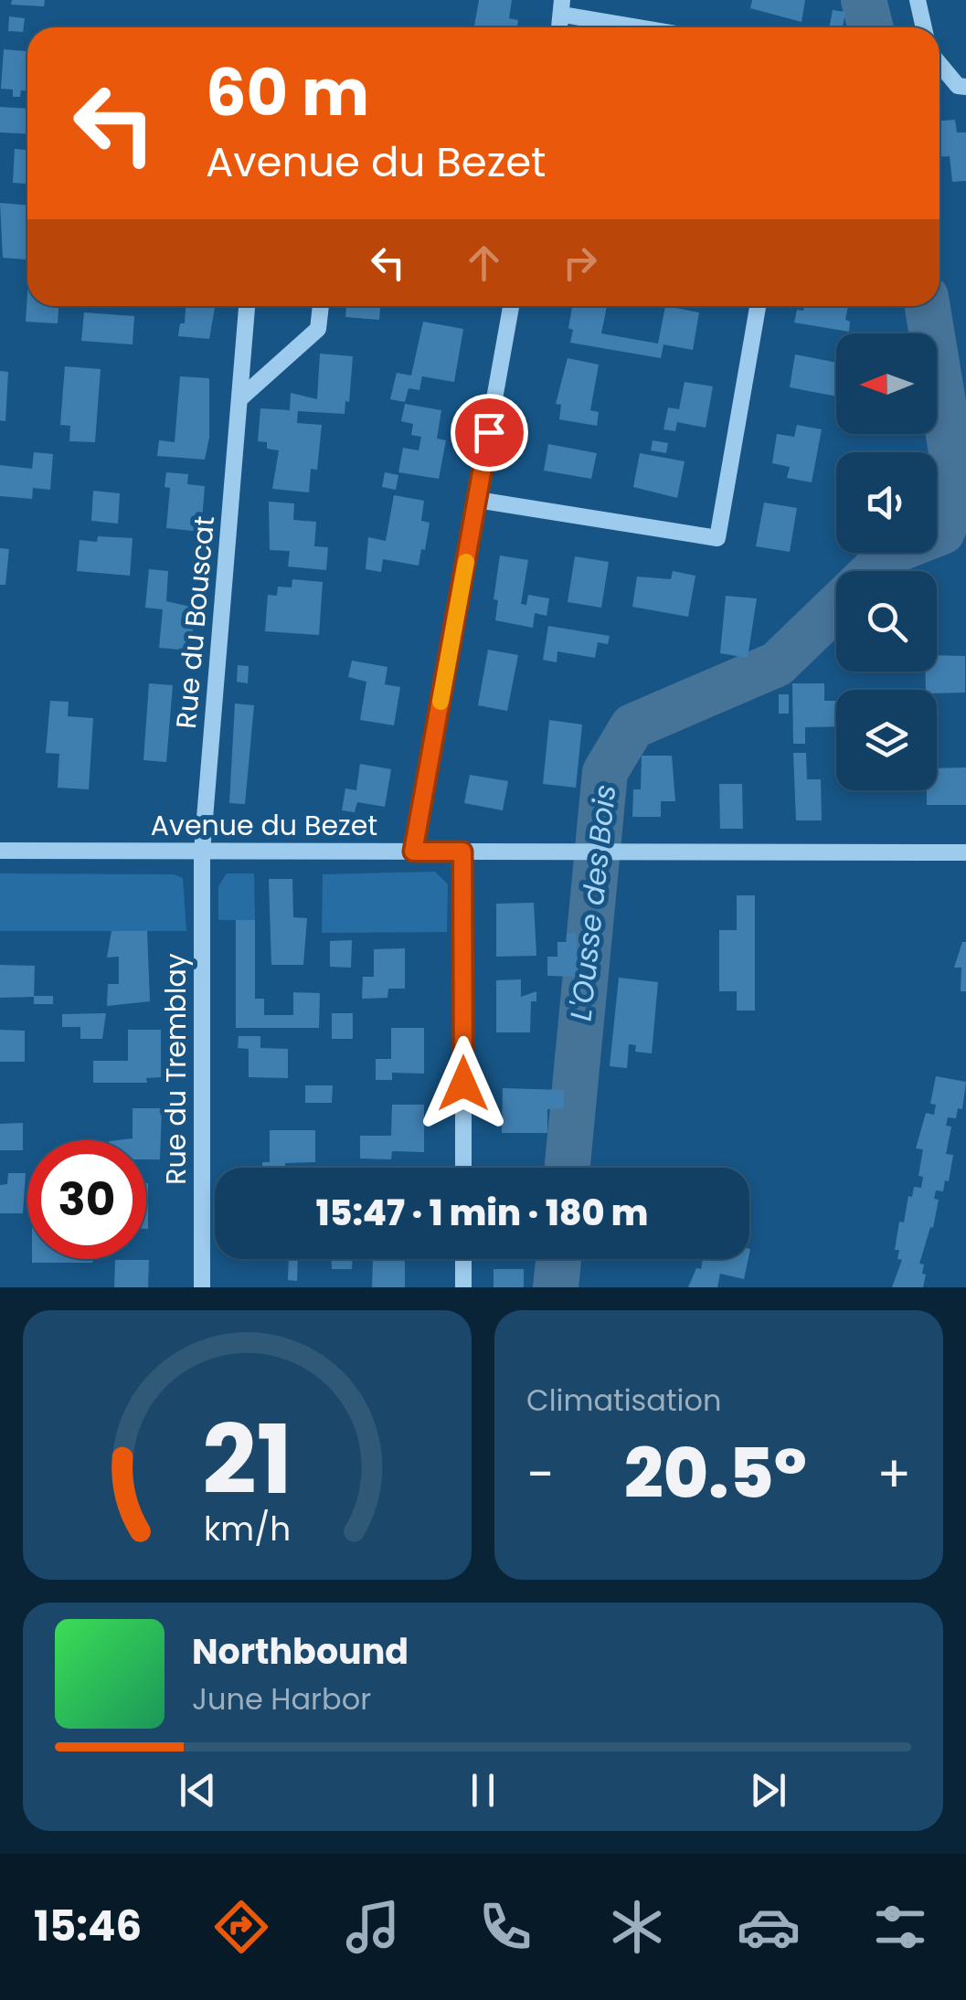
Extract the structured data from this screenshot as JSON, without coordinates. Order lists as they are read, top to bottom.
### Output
{
  "streets": {
    "street": ["Rue du Bouscat", "Avenue du Bezet", "Rue du Tremblay"]
  },
  "crossings": [
    ["Rue du Bouscat", "Avenue du Bezet"],
    ["Rue du Bouscat", "Rue du Tremblay"],
    ["Avenue du Bezet", "Rue du Tremblay"]
  ],
  "water": ["L'Ousse des Bois"],
  "north": "left",
  "page": {
    "turn": ["60 m", "Avenue du Bezet"],
    "limit": "30",
    "trip": "15:47 · 1 min · 180 m",
    "tile": "Climatisation",
    "heat": ["−", "20.5°", "+"],
    "song": ["Northbound", "June Harbor"],
    "tabs": "15:46",
    "gauge": ["21", "km/h"]
  }
}
